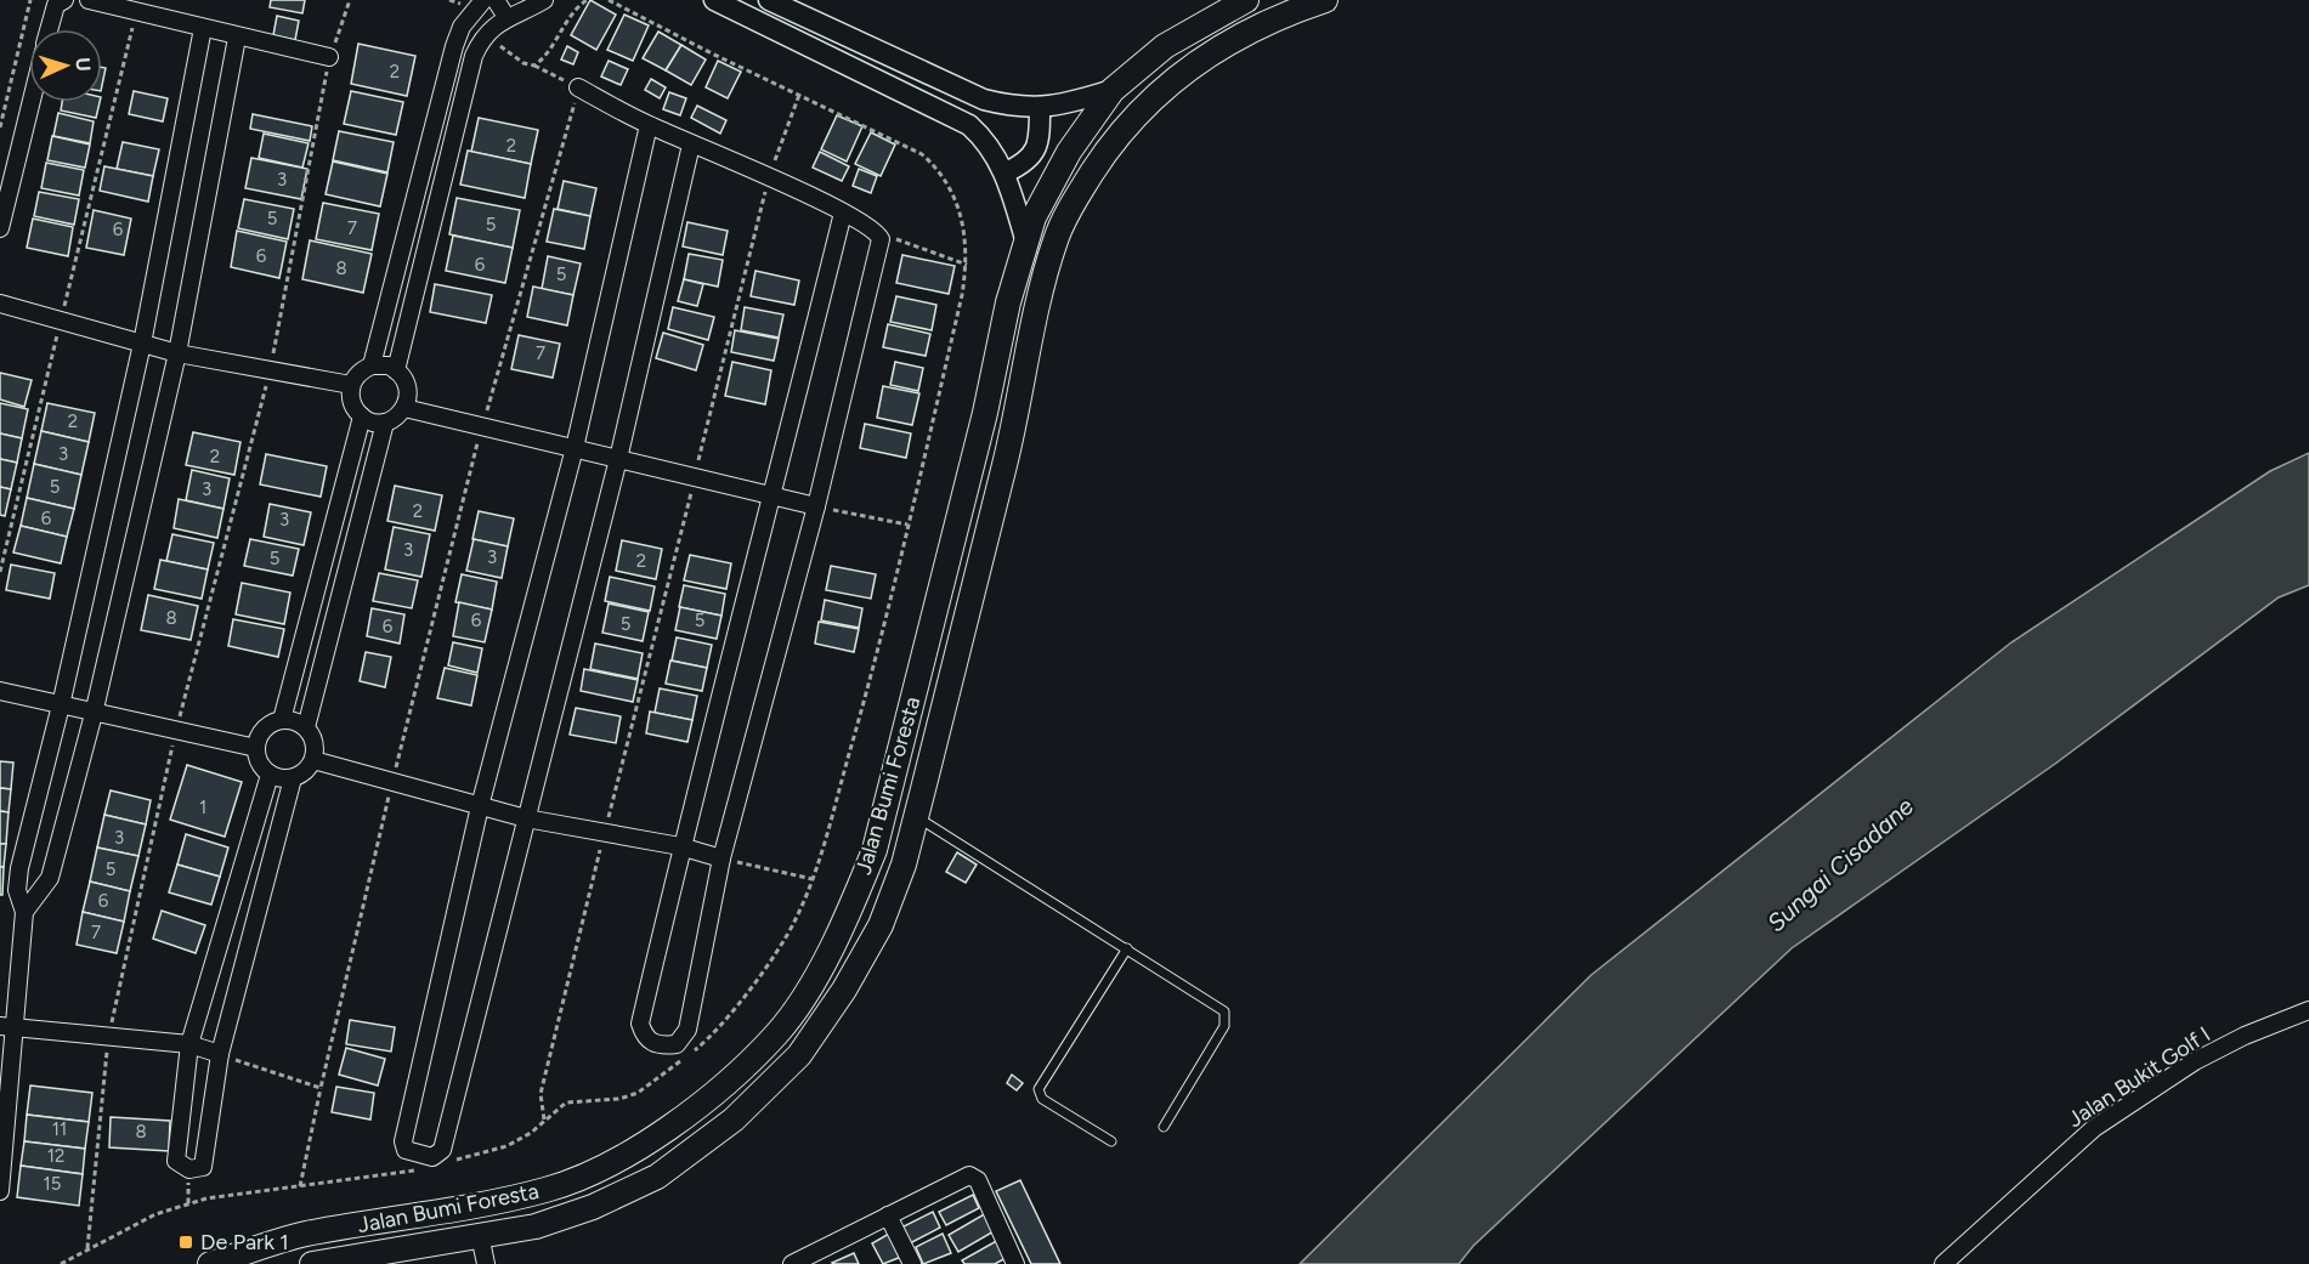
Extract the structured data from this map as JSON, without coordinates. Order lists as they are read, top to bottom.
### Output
{
  "streets": {
    "main road": ["Jalan Bumi Foresta"],
    "street": ["Jalan Bukit Golf I"]
  },
  "water": ["Sungai Cisadane"],
  "places": {
    "transit": ["De Park 1"]
  },
  "house_numbers": [
    "2",
    "2",
    "3",
    "5",
    "5",
    "7",
    "6",
    "6",
    "6",
    "8",
    "5",
    "7",
    "2",
    "3",
    "2",
    "5",
    "3",
    "2",
    "6",
    "3",
    "3",
    "3",
    "5",
    "2",
    "8",
    "6",
    "5",
    "5",
    "6",
    "1",
    "3",
    "5",
    "6",
    "7",
    "11",
    "8",
    "12",
    "15"
  ],
  "north": "right"
}
